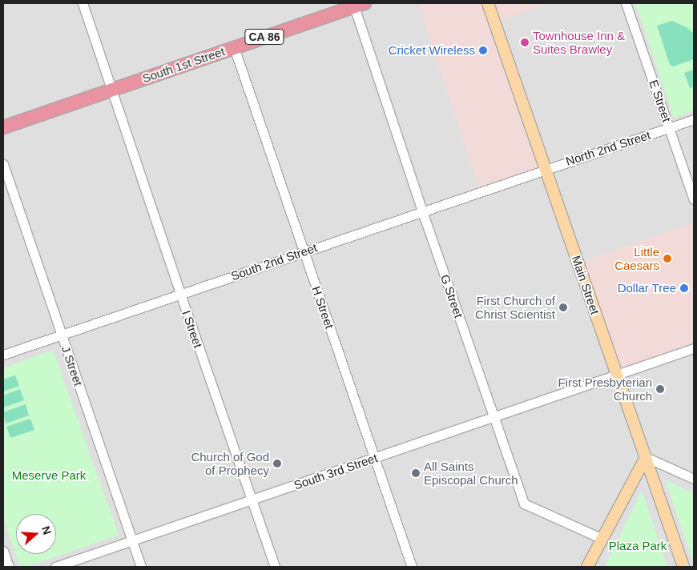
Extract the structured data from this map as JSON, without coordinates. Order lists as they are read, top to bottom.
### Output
{
  "streets": {
    "highway": ["CA 86", "South 1st Street"],
    "main road": ["Main Street"],
    "street": [
      "E Street",
      "North 2nd Street",
      "South 2nd Street",
      "G Street",
      "H Street",
      "I Street",
      "J Street",
      "South 3rd Street"
    ]
  },
  "crossings": [
    ["South 1st Street", "G Street"],
    ["South 1st Street", "H Street"],
    ["South 1st Street", "I Street"],
    ["E Street", "North 2nd Street"],
    ["North 2nd Street", "South 2nd Street"],
    ["North 2nd Street", "Main Street"],
    ["South 2nd Street", "Main Street"],
    ["South 2nd Street", "G Street"],
    ["South 2nd Street", "H Street"],
    ["South 2nd Street", "I Street"],
    ["South 2nd Street", "J Street"],
    ["Main Street", "South 3rd Street"],
    ["G Street", "South 3rd Street"],
    ["H Street", "South 3rd Street"],
    ["I Street", "South 3rd Street"],
    ["J Street", "South 3rd Street"]
  ],
  "parks": ["Meserve Park", "Plaza Park"],
  "places": [
    "Townhouse Inn & Suites Brawley",
    "Cricket Wireless",
    "Little Caesars",
    "Dollar Tree",
    "First Church of Christ Scientist",
    "First Presbyterian Church",
    "Church of God of Prophecy",
    "All Saints Episcopal Church"
  ],
  "north": "right"
}
